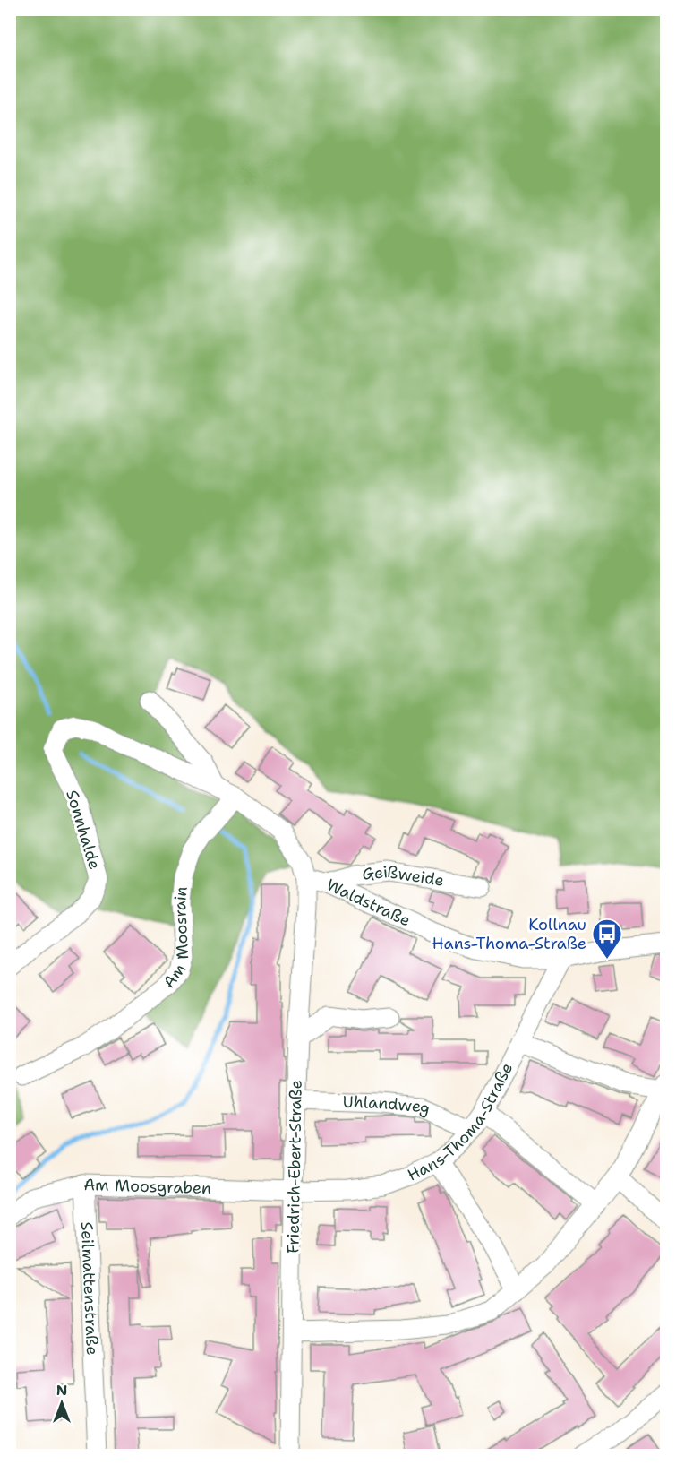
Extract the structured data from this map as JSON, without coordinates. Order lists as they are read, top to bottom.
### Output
{
  "streets": {
    "street": [
      "Sonnhalde",
      "Geißweide",
      "Waldstraße",
      "Am Moosrain",
      "Uhlandweg",
      "Hans-Thoma-Straße",
      "Friedrich-Ebert-Straße",
      "Am Moosgraben",
      "Seilmattenstraße"
    ]
  },
  "crossings": [
    ["Sonnhalde", "Waldstraße"],
    ["Geißweide", "Waldstraße"],
    ["Waldstraße", "Am Moosrain"],
    ["Waldstraße", "Hans-Thoma-Straße"],
    ["Waldstraße", "Friedrich-Ebert-Straße"],
    ["Uhlandweg", "Hans-Thoma-Straße"],
    ["Uhlandweg", "Friedrich-Ebert-Straße"],
    ["Hans-Thoma-Straße", "Friedrich-Ebert-Straße"],
    ["Hans-Thoma-Straße", "Am Moosgraben"],
    ["Friedrich-Ebert-Straße", "Am Moosgraben"],
    ["Am Moosgraben", "Seilmattenstraße"]
  ],
  "places": {
    "bus stop": ["Kollnau Hans-Thoma-Straße"]
  },
  "north": "top"
}
